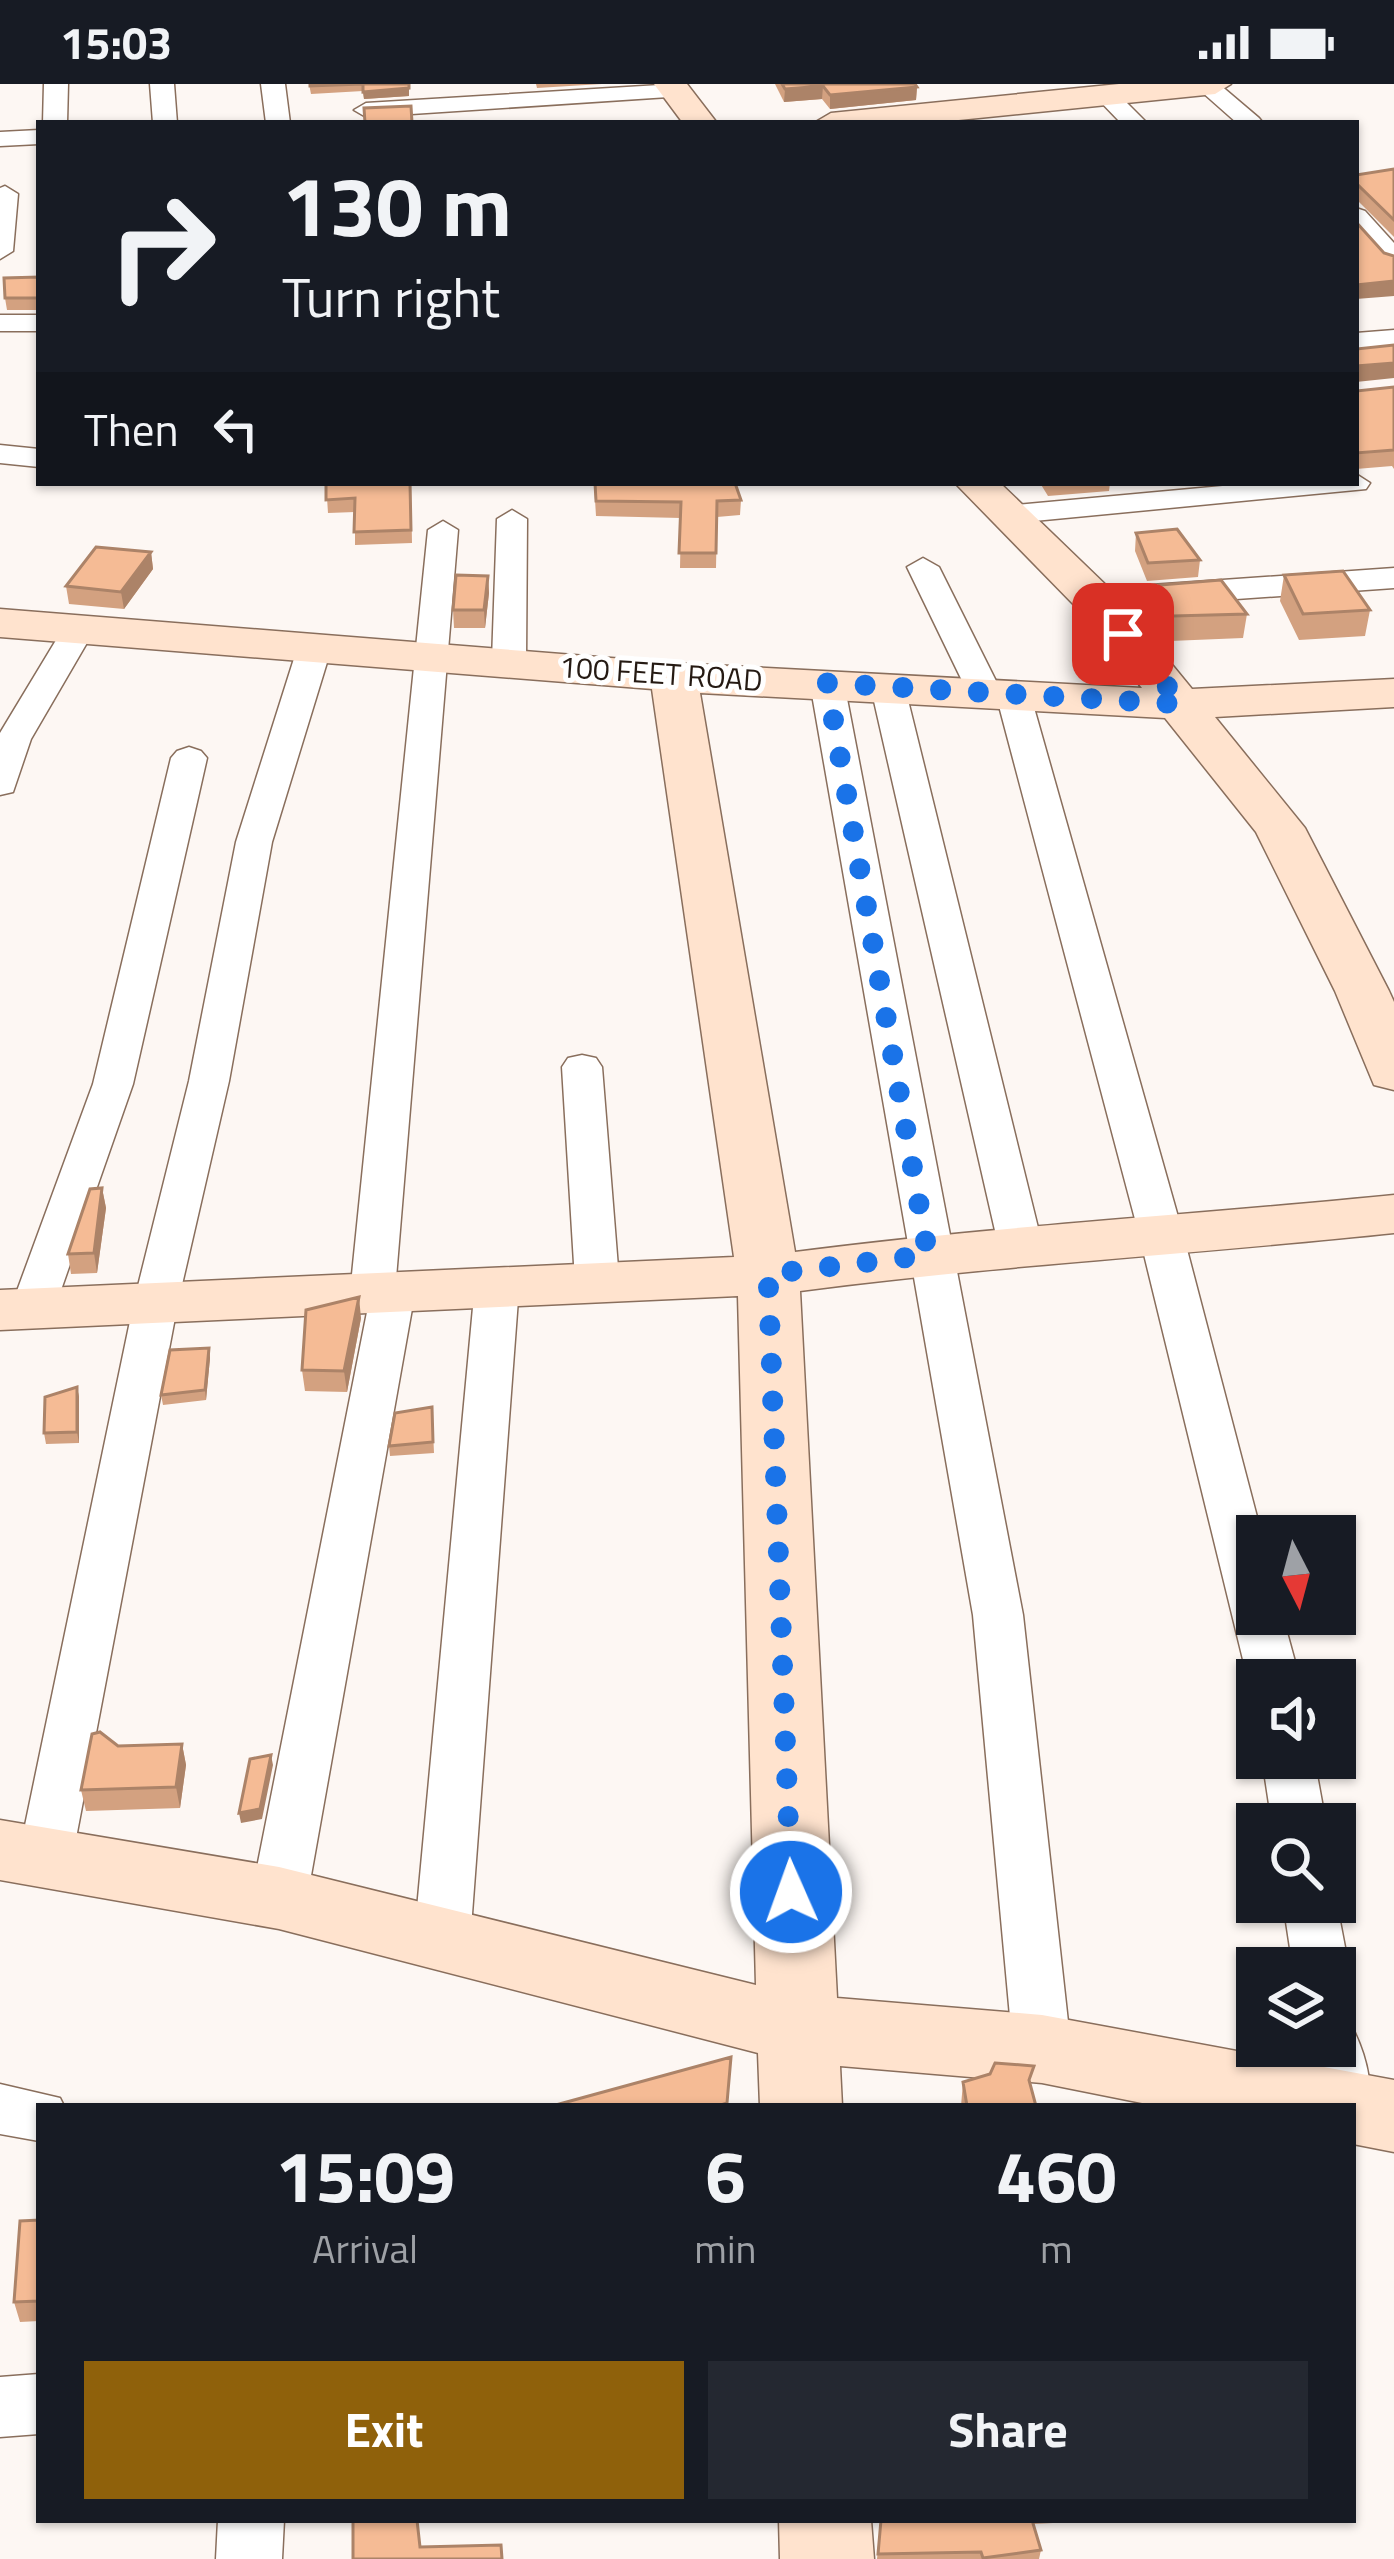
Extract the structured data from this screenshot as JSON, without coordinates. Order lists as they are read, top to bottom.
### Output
{
  "streets": {
    "street": ["100 FEET ROAD"]
  },
  "north": "bottom",
  "page": {
    "status": "15:03",
    "turn": ["130 m", "Turn right"],
    "then": "Then",
    "eta": [
      "15:09",
      "Arrival",
      "6",
      "min",
      "460",
      "m"
    ],
    "buttons": ["Exit", "Share"]
  }
}
